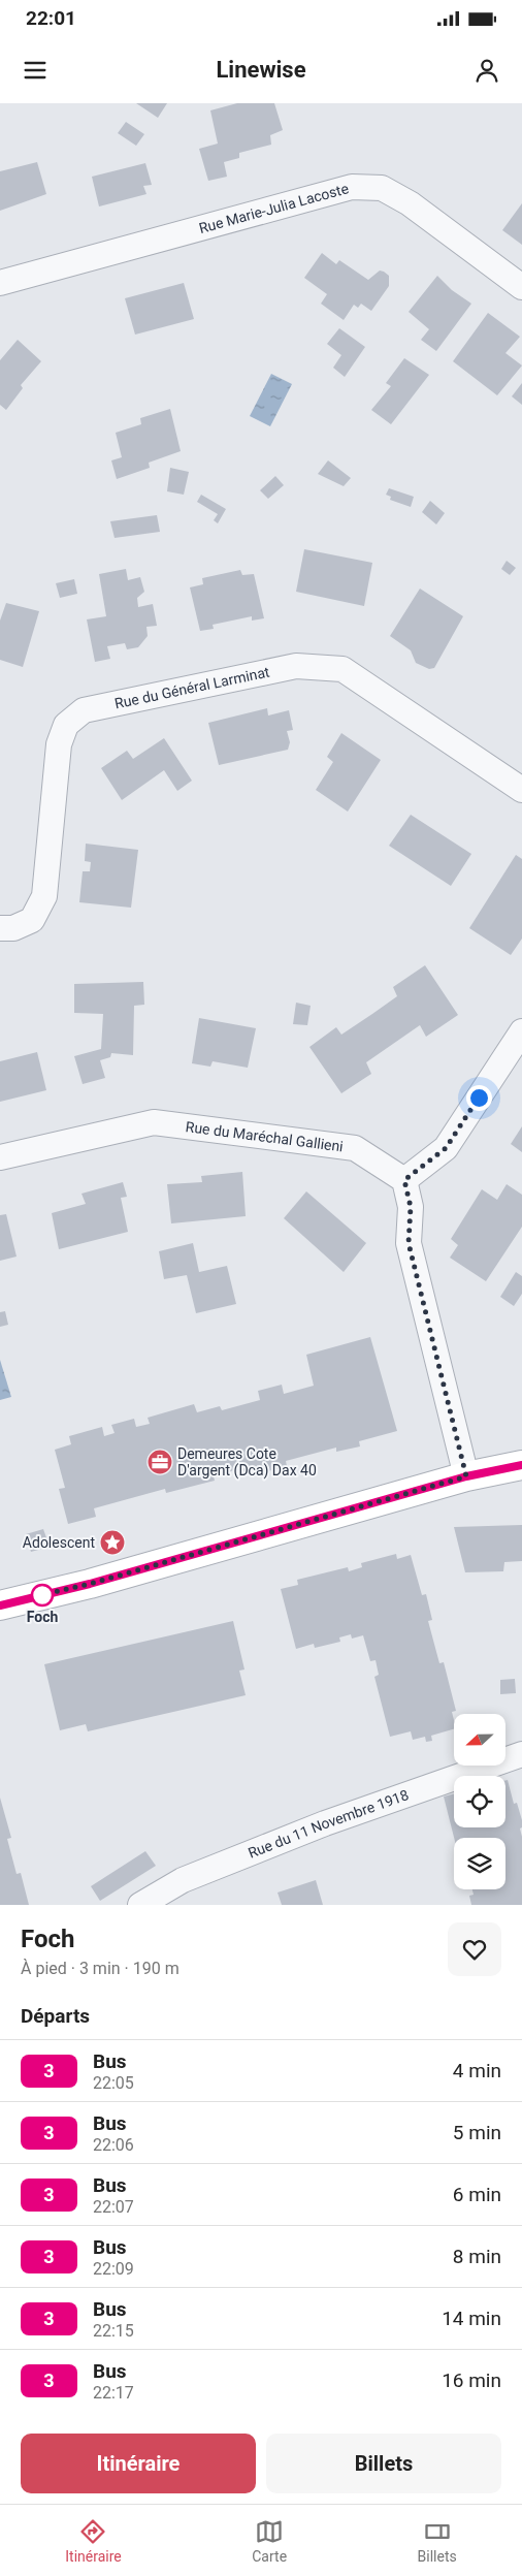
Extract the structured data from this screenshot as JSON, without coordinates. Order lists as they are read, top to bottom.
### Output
{
  "streets": {
    "street": [
      "Rue Marie-Julia Lacoste",
      "Rue du Général Larminat",
      "Rue du Maréchal Gallieni",
      "Rue du 11 Novembre 1918"
    ]
  },
  "places": {
    "office": ["Demeures Cote D'argent (Dca) Dax 40"],
    "place": ["Adolescent"],
    "other": ["Foch"]
  },
  "lines": ["bus line 3"],
  "north": "left",
  "page": {
    "status": "22:01",
    "header": "Linewise",
    "heading": [
      ["Foch", "À pied · 3 min · 190 m"],
      "Départs"
    ],
    "list": [
      {
        "mark": "3",
        "name": "Bus",
        "note": "22:05",
        "value": "4 min"
      },
      {
        "mark": "3",
        "name": "Bus",
        "note": "22:06",
        "value": "5 min"
      },
      {
        "mark": "3",
        "name": "Bus",
        "note": "22:07",
        "value": "6 min"
      },
      {
        "mark": "3",
        "name": "Bus",
        "note": "22:09",
        "value": "8 min"
      },
      {
        "mark": "3",
        "name": "Bus",
        "note": "22:15",
        "value": "14 min"
      },
      {
        "mark": "3",
        "name": "Bus",
        "note": "22:17",
        "value": "16 min"
      }
    ],
    "buttons": ["Itinéraire", "Billets"],
    "tabs": ["Itinéraire", "Carte", "Billets"]
  }
}
